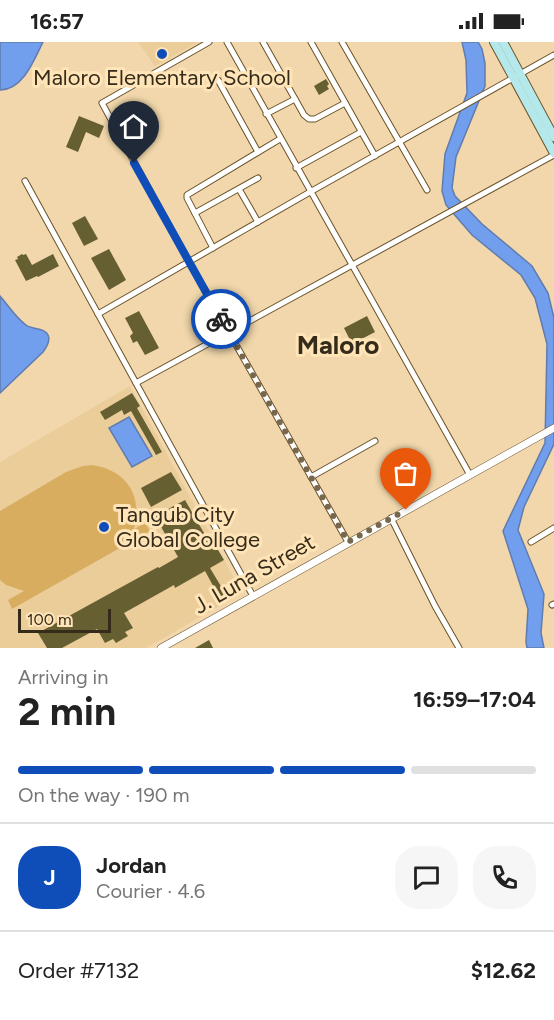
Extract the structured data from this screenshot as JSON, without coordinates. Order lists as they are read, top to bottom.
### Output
{
  "streets": {
    "street": ["J. Luna Street"]
  },
  "districts": ["Maloro"],
  "places": ["Maloro Elementary School", "Tangub City Global College"],
  "scale_bar": "100 m",
  "page": {
    "status": "16:57",
    "scale": "100 m",
    "heading": ["2 min", "Arriving in", "16:59–17:04"],
    "panel": [
      "Jordan",
      "Courier · 4.6",
      "Order #7132",
      "$12.62"
    ],
    "bar": "On the way · 190 m",
    "round": "J"
  }
}
